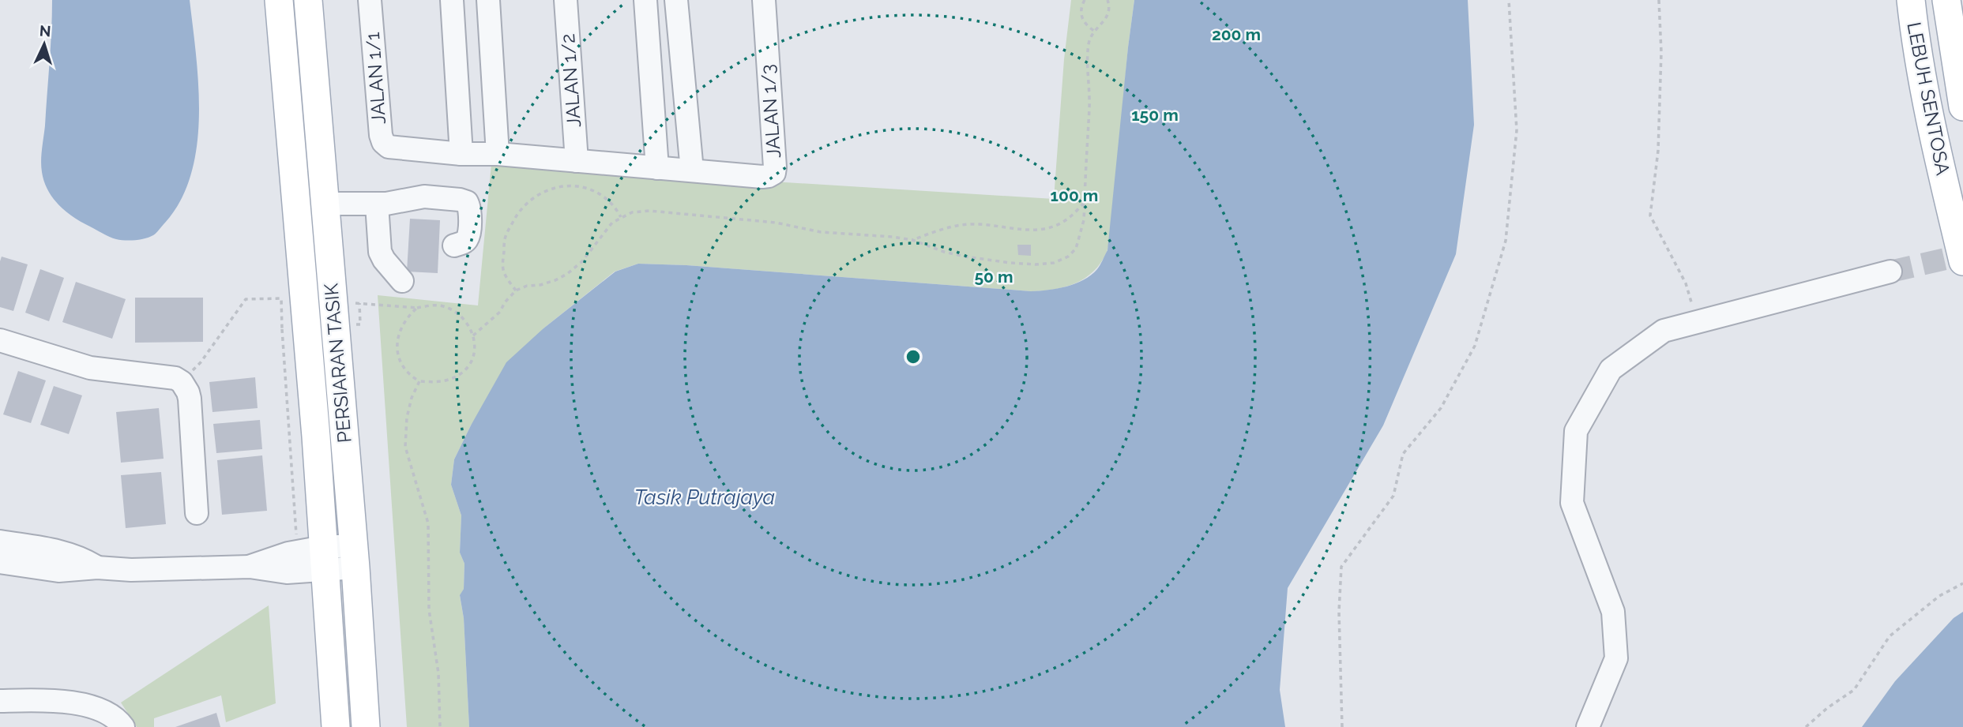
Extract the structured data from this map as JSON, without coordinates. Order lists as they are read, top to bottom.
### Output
{
  "streets": {
    "main road": ["LEBUH SENTOSA", "PERSIARAN TASIK"],
    "street": ["JALAN 1/1", "JALAN 1/2", "JALAN 1/3"]
  },
  "water": ["Tasik Putrajaya"],
  "north": "top",
  "rings": [
    "200 m",
    "150 m",
    "100 m",
    "50 m"
  ]
}
